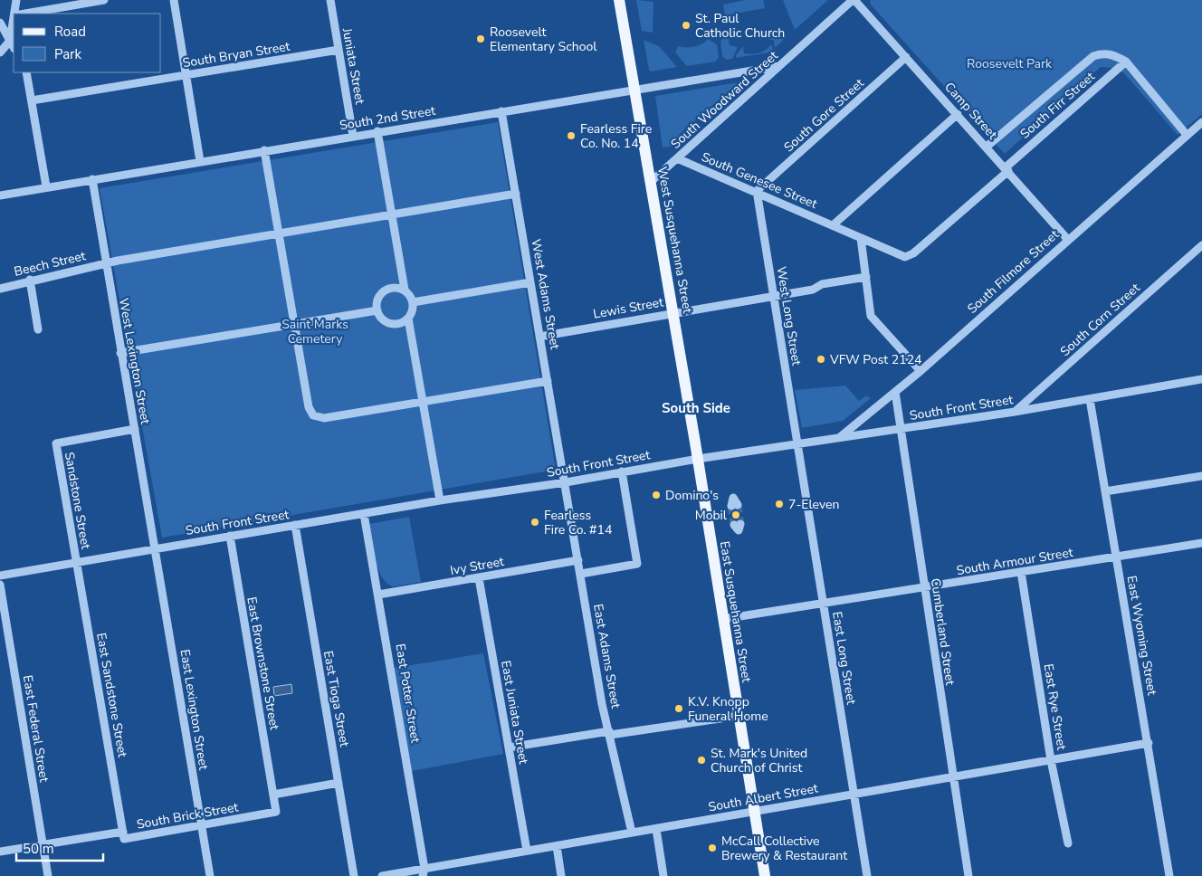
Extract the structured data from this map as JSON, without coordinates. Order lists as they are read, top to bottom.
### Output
{
  "streets": {
    "main road": ["West Susquehanna Street", "East Susquehanna Street"],
    "street": [
      "South Bryan Street",
      "Juniata Street",
      "South Woodward Street",
      "South Firr Street",
      "Camp Street",
      "South Gore Street",
      "South 2nd Street",
      "South Genesee Street",
      "Beech Street",
      "South Filmore Street",
      "West Adams Street",
      "Lewis Street",
      "West Long Street",
      "South Corn Street",
      "West Lexington Street",
      "South Front Street",
      "Sandstone Street",
      "South Armour Street",
      "Ivy Street",
      "Cumberland Street",
      "East Wyoming Street",
      "East Adams Street",
      "East Long Street",
      "East Brownstone Street",
      "East Potter Street",
      "East Sandstone Street",
      "East Tioga Street",
      "East Rye Street",
      "East Lexington Street",
      "East Juniata Street",
      "East Federal Street",
      "South Albert Street",
      "South Brick Street"
    ]
  },
  "crossings": [
    ["South Bryan Street", "Juniata Street"],
    ["Juniata Street", "South 2nd Street"],
    ["South Woodward Street", "Camp Street"],
    ["South Woodward Street", "South 2nd Street"],
    ["South Woodward Street", "South Genesee Street"],
    ["South Woodward Street", "West Susquehanna Street"],
    ["South Firr Street", "Camp Street"],
    ["South Firr Street", "South Genesee Street"],
    ["Camp Street", "South Gore Street"],
    ["Camp Street", "South Filmore Street"],
    ["South Gore Street", "South Genesee Street"],
    ["South Gore Street", "West Long Street"],
    ["South 2nd Street", "West Susquehanna Street"],
    ["South 2nd Street", "West Adams Street"],
    ["South 2nd Street", "West Lexington Street"],
    ["South Genesee Street", "West Long Street"],
    ["West Susquehanna Street", "Lewis Street"],
    ["West Susquehanna Street", "South Front Street"],
    ["West Susquehanna Street", "East Susquehanna Street"],
    ["Beech Street", "West Adams Street"],
    ["Beech Street", "West Lexington Street"],
    ["South Filmore Street", "South Front Street"],
    ["South Filmore Street", "Cumberland Street"],
    ["West Adams Street", "Lewis Street"],
    ["West Adams Street", "South Front Street"],
    ["West Adams Street", "East Adams Street"],
    ["Lewis Street", "West Long Street"],
    ["West Long Street", "South Front Street"],
    ["West Long Street", "East Long Street"],
    ["South Corn Street", "South Front Street"],
    ["West Lexington Street", "South Front Street"],
    ["West Lexington Street", "Sandstone Street"],
    ["West Lexington Street", "East Lexington Street"],
    ["South Front Street", "Sandstone Street"],
    ["South Front Street", "East Susquehanna Street"],
    ["South Front Street", "Cumberland Street"],
    ["South Front Street", "East Wyoming Street"],
    ["South Front Street", "East Adams Street"],
    ["South Front Street", "East Long Street"],
    ["South Front Street", "East Brownstone Street"],
    ["South Front Street", "East Potter Street"],
    ["South Front Street", "East Sandstone Street"],
    ["South Front Street", "East Tioga Street"],
    ["South Front Street", "East Lexington Street"],
    ["Sandstone Street", "East Sandstone Street"],
    ["South Armour Street", "East Susquehanna Street"],
    ["South Armour Street", "Cumberland Street"],
    ["South Armour Street", "East Wyoming Street"],
    ["South Armour Street", "East Long Street"],
    ["South Armour Street", "East Rye Street"],
    ["Ivy Street", "East Adams Street"],
    ["Ivy Street", "East Potter Street"],
    ["Ivy Street", "East Juniata Street"],
    ["East Susquehanna Street", "South Albert Street"],
    ["Cumberland Street", "South Albert Street"],
    ["East Wyoming Street", "South Albert Street"],
    ["East Adams Street", "South Albert Street"],
    ["East Long Street", "South Albert Street"],
    ["East Brownstone Street", "South Brick Street"],
    ["East Potter Street", "South Albert Street"],
    ["East Sandstone Street", "South Brick Street"],
    ["East Rye Street", "South Albert Street"],
    ["East Lexington Street", "South Brick Street"],
    ["East Juniata Street", "South Albert Street"],
    ["East Federal Street", "South Brick Street"]
  ],
  "districts": ["South Side"],
  "parks": ["Roosevelt Park", "Saint Marks Cemetery"],
  "places": [
    "St. Paul Catholic Church",
    "Roosevelt Elementary School",
    "Fearless Fire Co. No. 14",
    "VFW Post 2124",
    "Domino's",
    "7-Eleven",
    "Mobil",
    "Fearless Fire Co. #14",
    "K.V. Knopp Funeral Home",
    "St. Mark's United Church of Christ",
    "McCall Collective Brewery & Restaurant"
  ],
  "legend": ["Road", "Park"],
  "scale_bar": "50 m"
}
